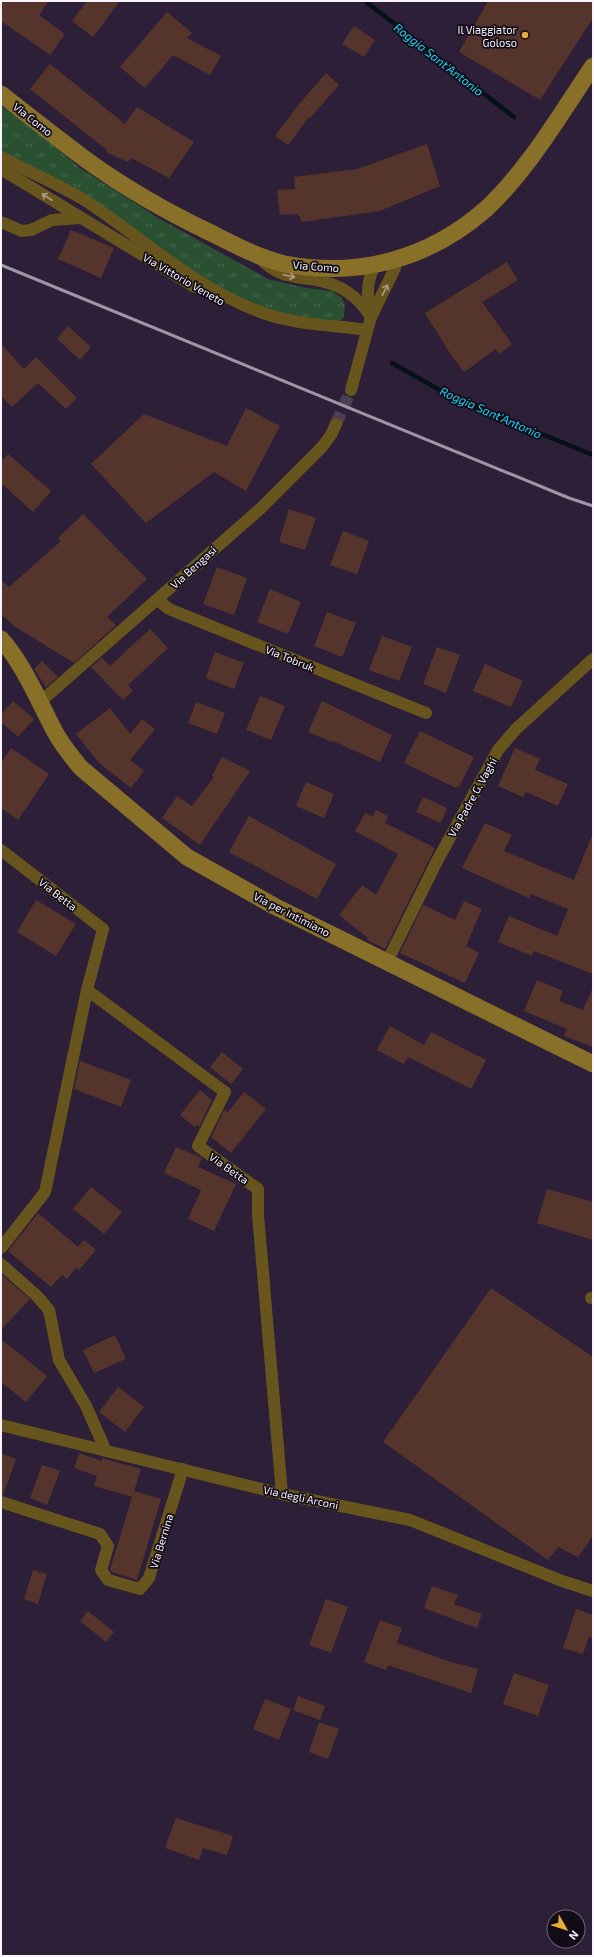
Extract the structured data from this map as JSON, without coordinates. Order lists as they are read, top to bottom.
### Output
{
  "streets": {
    "street": [
      "Via Como",
      "Via Vittorio Veneto",
      "Via Bengasi",
      "Via Tobruk",
      "Via Padre G. Vaghi",
      "Via Betta",
      "Via per Intimiano",
      "Via degli Arconi",
      "Via Bernina"
    ]
  },
  "crossings": [
    ["Via Bengasi", "Via Tobruk"],
    ["Via Bengasi", "Via per Intimiano"],
    ["Via Padre G. Vaghi", "Via per Intimiano"],
    ["Via Betta", "Via degli Arconi"],
    ["Via degli Arconi", "Via Bernina"]
  ],
  "water": ["Roggia Sant'Antonio"],
  "places": ["Il Viaggiator Goloso"],
  "north": "bottom right"
}
